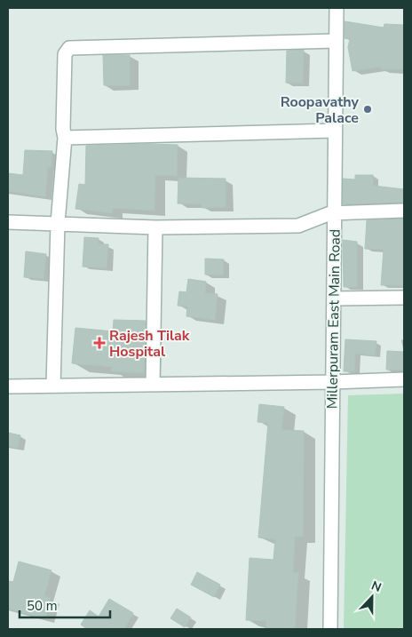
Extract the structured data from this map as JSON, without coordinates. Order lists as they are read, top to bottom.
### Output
{
  "streets": {
    "street": ["Millerpuram East Main Road"]
  },
  "places": {
    "other": ["Roopavathy Palace"],
    "health": ["Rajesh Tilak Hospital"]
  },
  "scale_bar": "50 m",
  "north": "top"
}
